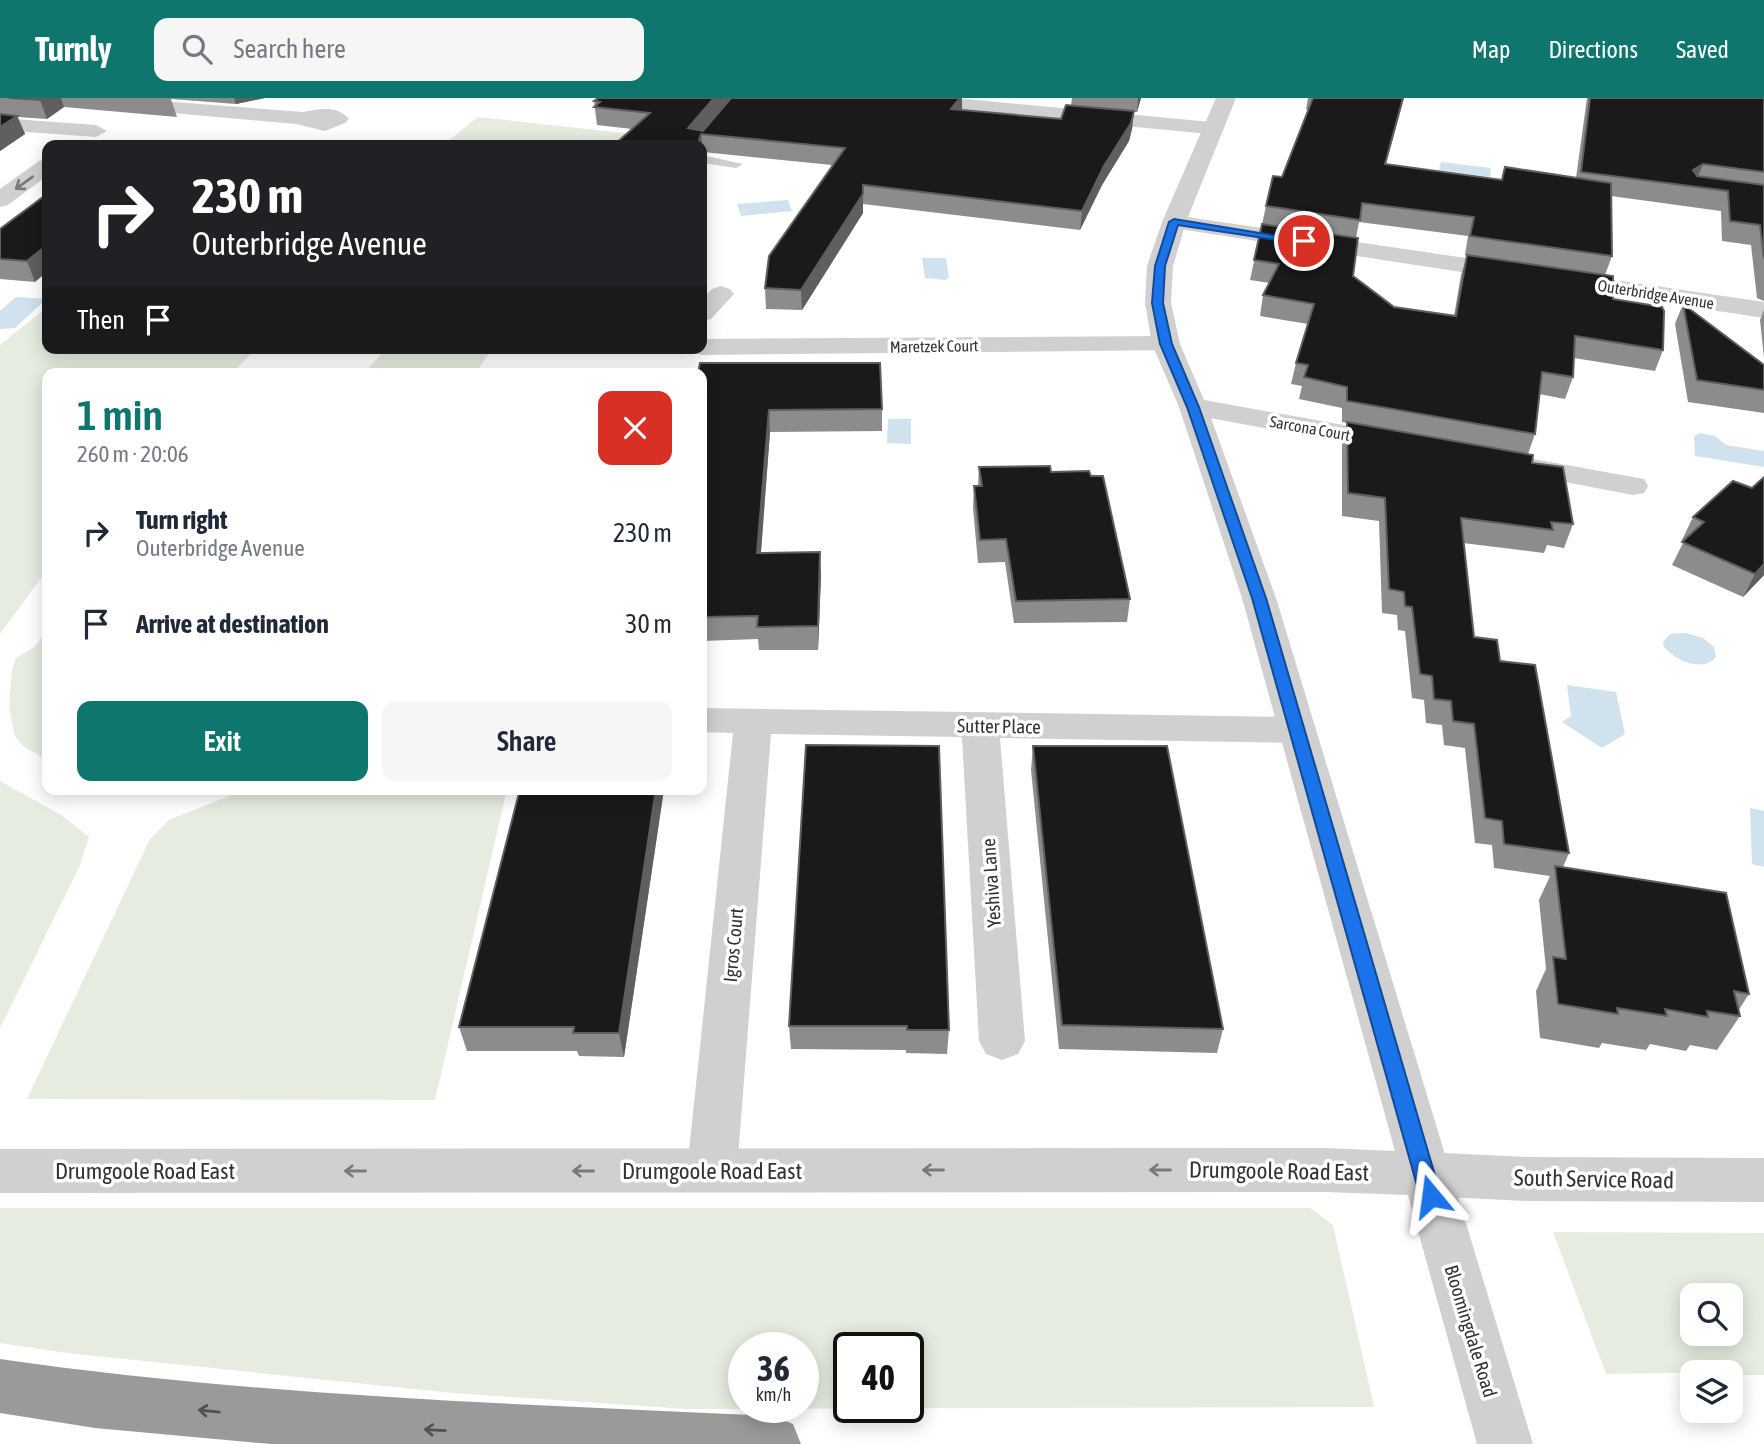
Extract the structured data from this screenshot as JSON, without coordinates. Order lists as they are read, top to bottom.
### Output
{
  "streets": {
    "street": [
      "Outerbridge Avenue",
      "Maretzek Court",
      "Sarcona Court",
      "Sutter Place",
      "Yeshiva Lane",
      "Igros Court",
      "Drumgoole Road East",
      "South Service Road",
      "Bloomingdale Road"
    ]
  },
  "crossings": [
    ["Outerbridge Avenue", "Bloomingdale Road"],
    ["Maretzek Court", "Bloomingdale Road"],
    ["Sarcona Court", "Bloomingdale Road"],
    ["Sutter Place", "Yeshiva Lane"],
    ["Sutter Place", "Igros Court"],
    ["Sutter Place", "Bloomingdale Road"],
    ["Igros Court", "Drumgoole Road East"],
    ["Drumgoole Road East", "South Service Road"],
    ["Drumgoole Road East", "Bloomingdale Road"],
    ["South Service Road", "Bloomingdale Road"]
  ],
  "one_way": ["Drumgoole Road East"],
  "page": {
    "header": "Turnly",
    "search": "Search here",
    "nav": ["Map", "Directions", "Saved"],
    "turn": ["230 m", "Outerbridge Avenue"],
    "then": "Then",
    "heading": ["1 min", "260 m · 20:06"],
    "list": [
      {
        "name": "Turn right",
        "note": "Outerbridge Avenue",
        "value": "230 m"
      },
      {
        "name": "Arrive at destination",
        "value": "30 m"
      }
    ],
    "buttons": ["Exit", "Share"],
    "speed": "36 km/h",
    "limit": "40"
  }
}
